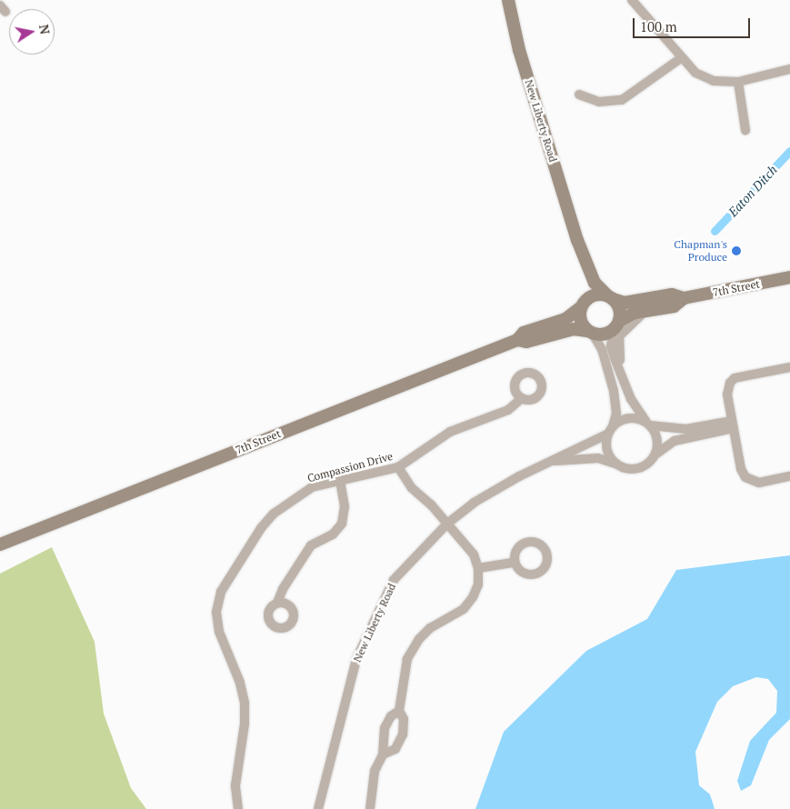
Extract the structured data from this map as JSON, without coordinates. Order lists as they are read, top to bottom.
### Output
{
  "streets": {
    "street": ["New Liberty Road", "7th Street", "Compassion Drive"]
  },
  "crossings": [
    ["New Liberty Road", "7th Street"]
  ],
  "water": ["Eaton Ditch"],
  "places": ["Chapman's Produce"],
  "scale_bar": "100 m",
  "north": "right"
}
